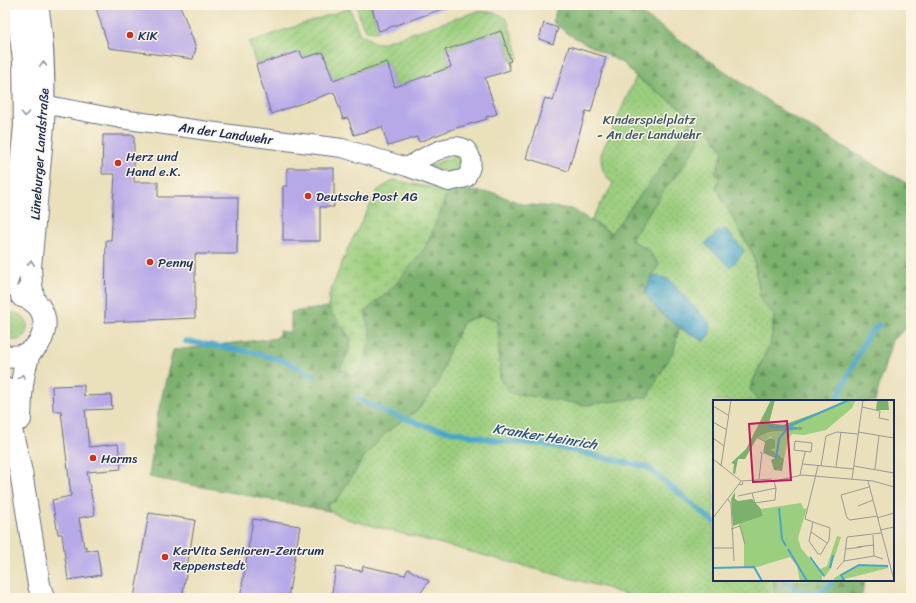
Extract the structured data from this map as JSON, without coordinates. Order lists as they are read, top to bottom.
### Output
{
  "streets": {
    "main road": ["Lüneburger Landstraße"],
    "street": ["An der Landwehr"]
  },
  "crossings": [
    ["An der Landwehr", "Lüneburger Landstraße"]
  ],
  "water": ["Kranker Heinrich"],
  "parks": ["Kinderspielplatz - An der Landwehr"],
  "places": [
    "KiK",
    "Herz und Hand e.K.",
    "Deutsche Post AG",
    "Penny",
    "Harms",
    "KerVita Senioren-Zentrum Reppenstedt"
  ]
}
